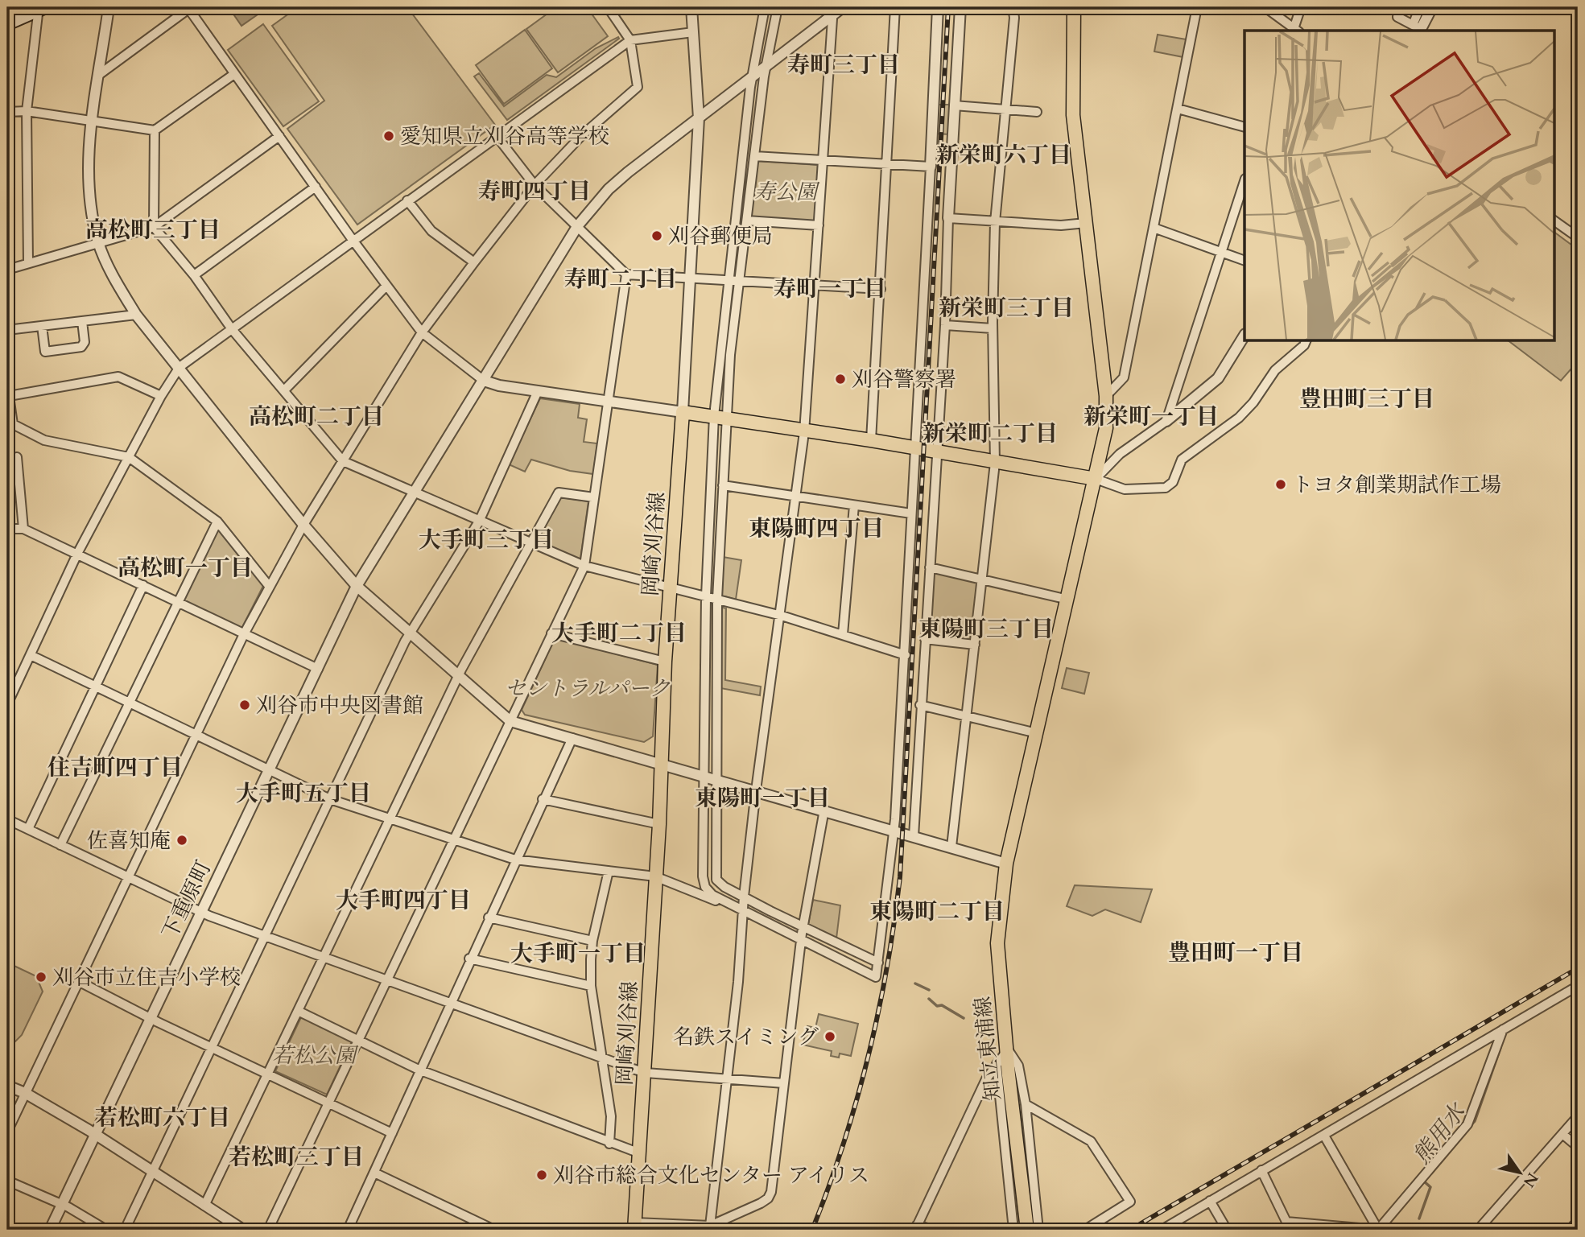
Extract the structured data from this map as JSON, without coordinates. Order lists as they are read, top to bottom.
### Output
{
  "streets": {
    "main road": ["岡崎刈谷線", "知立東浦線"],
    "street": ["下重原町"]
  },
  "districts": [
    "寿町三丁目",
    "新栄町六丁目",
    "寿町四丁目",
    "高松町三丁目",
    "寿町二丁目",
    "寿町一丁目",
    "新栄町三丁目",
    "豊田町三丁目",
    "高松町二丁目",
    "新栄町一丁目",
    "新栄町二丁目",
    "東陽町四丁目",
    "大手町三丁目",
    "高松町一丁目",
    "東陽町三丁目",
    "大手町二丁目",
    "住吉町四丁目",
    "大手町五丁目",
    "東陽町一丁目",
    "大手町四丁目",
    "東陽町二丁目",
    "豊田町一丁目",
    "大手町一丁目",
    "若松町六丁目",
    "若松町三丁目"
  ],
  "water": ["熊用水"],
  "parks": ["寿公園", "セントラルパーク", "若松公園"],
  "places": [
    "愛知県立刈谷高等学校",
    "刈谷郵便局",
    "刈谷警察署",
    "トヨタ創業期試作工場",
    "刈谷市中央図書館",
    "佐喜知庵",
    "刈谷市立住吉小学校",
    "名鉄スイミング",
    "刈谷市総合文化センター アイリス"
  ],
  "north": "bottom right"
}
